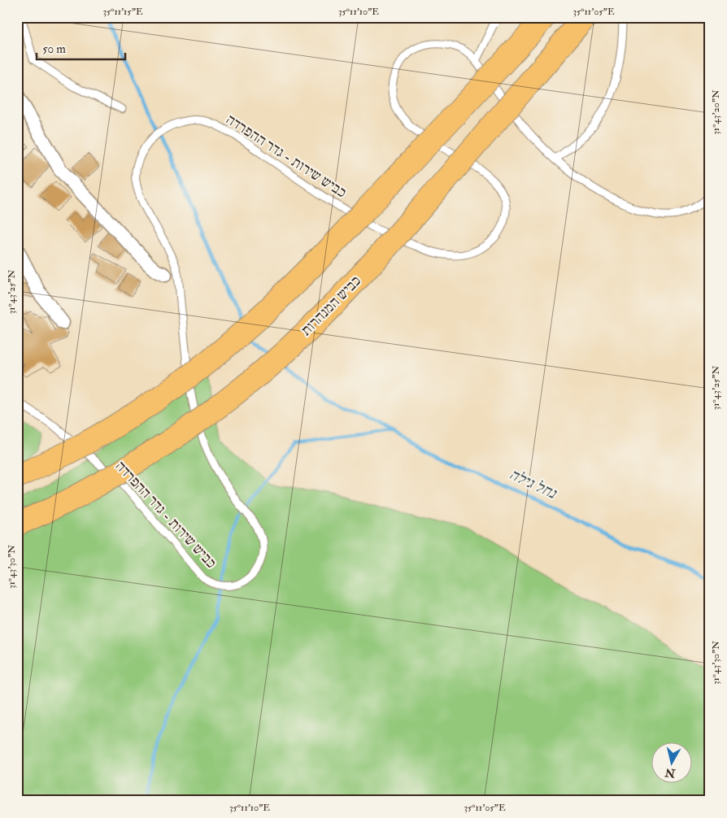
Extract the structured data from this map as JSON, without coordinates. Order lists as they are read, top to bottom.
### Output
{
  "streets": {
    "highway": ["כביש המנהרות"],
    "lane": ["כביש שירות - גדר ההפרדה"]
  },
  "water": ["נחל גילה"],
  "scale_bar": "50 m",
  "north": "bottom",
  "coordinates": [
    "35°11'15\"E",
    "35°11'10\"E",
    "35°11'05\"E",
    "31°43'20\"N",
    "31°43'25\"N",
    "31°43'30\"N"
  ]
}
